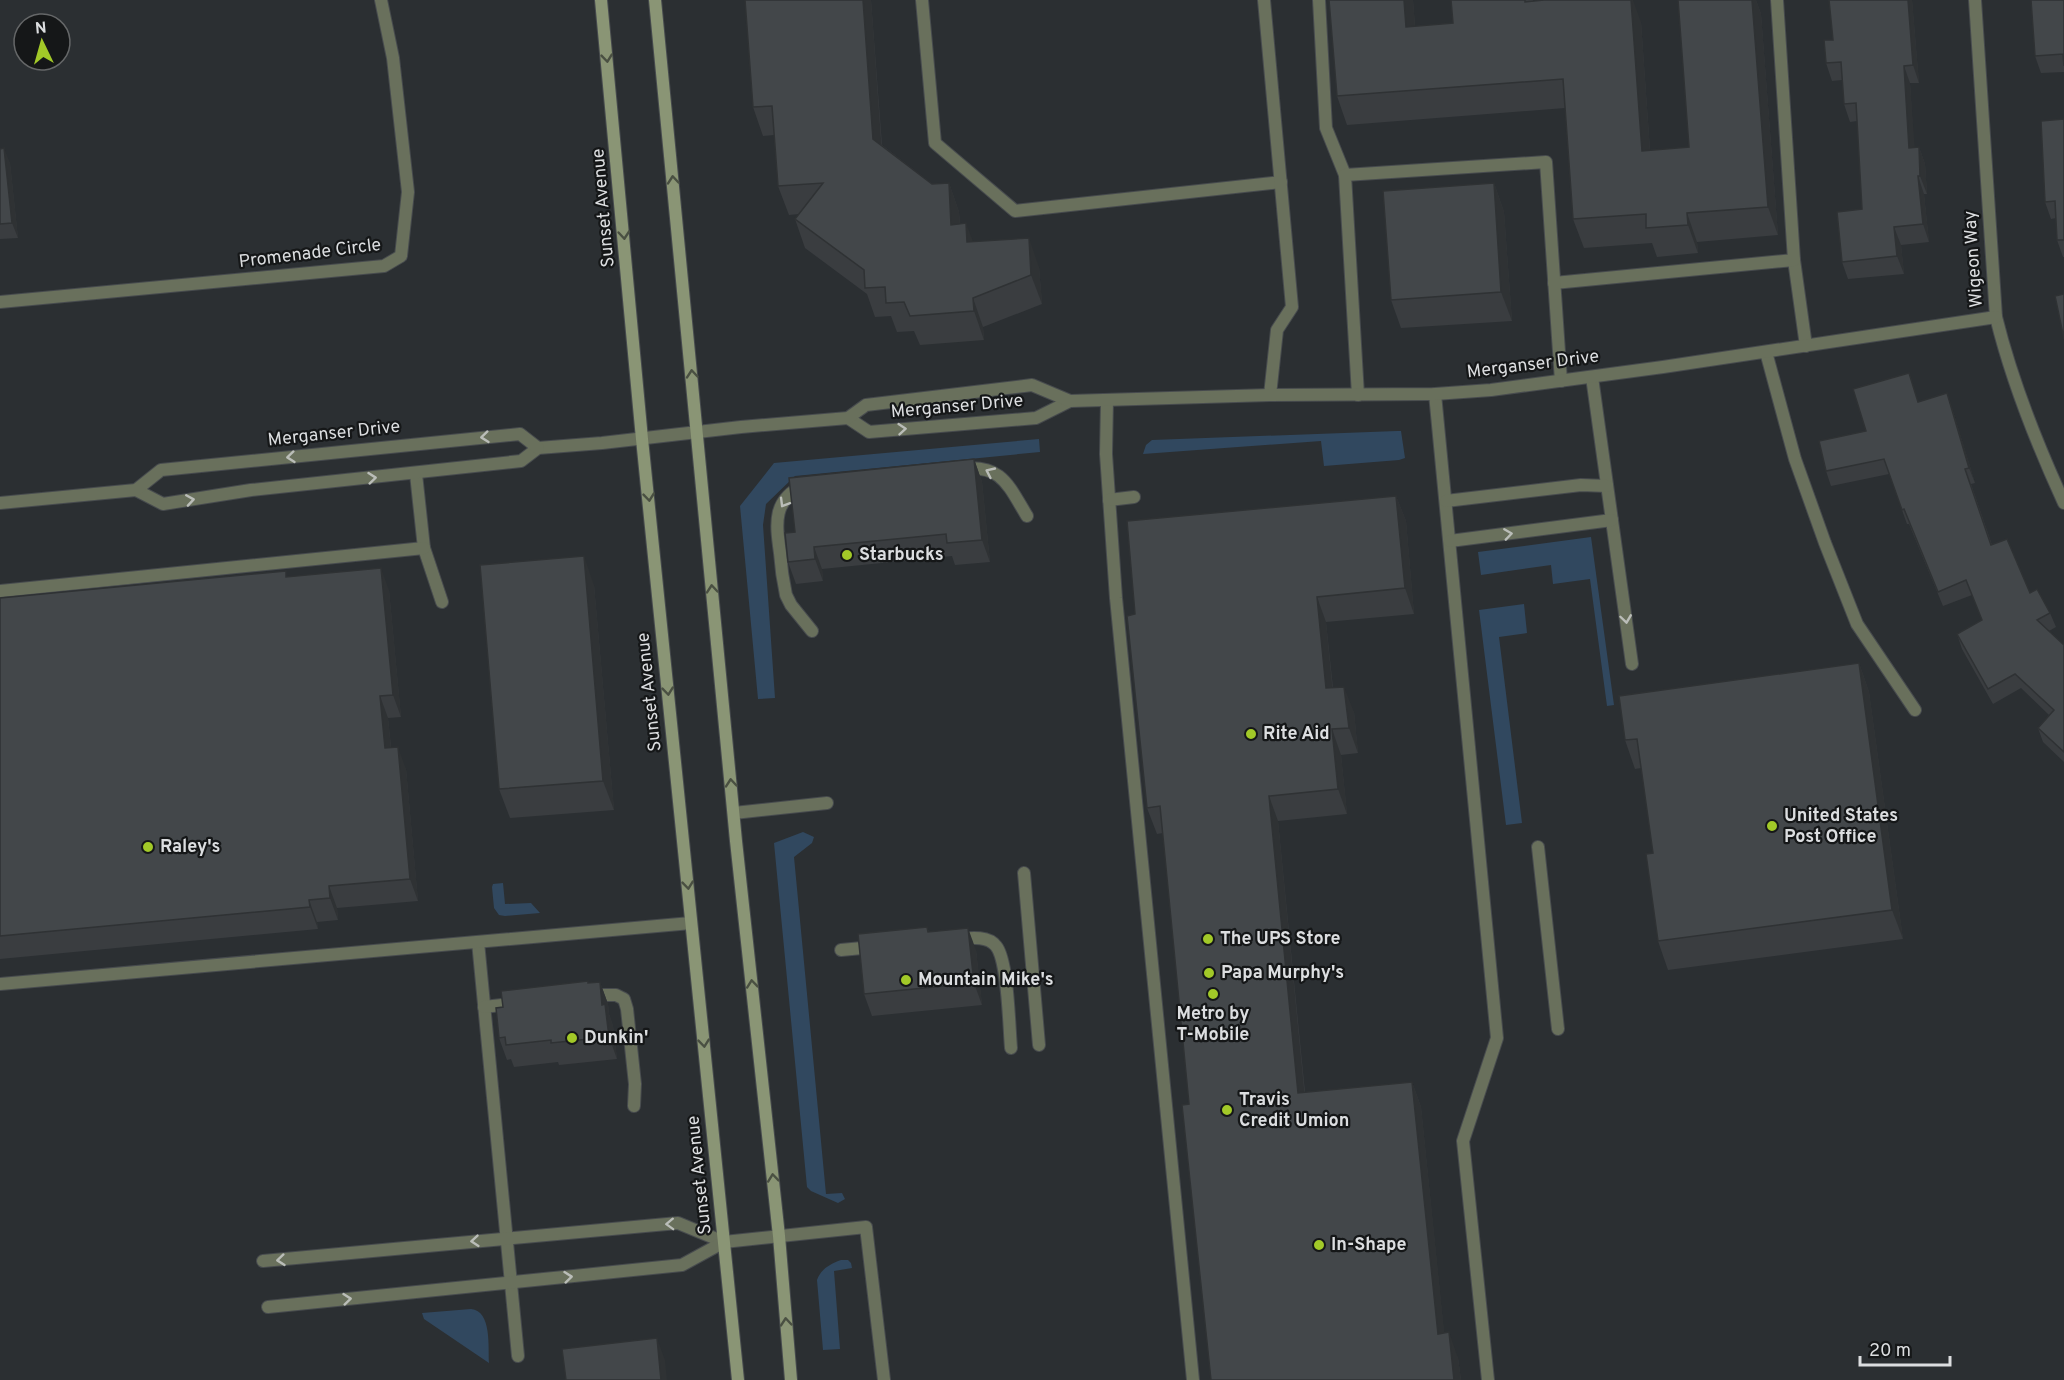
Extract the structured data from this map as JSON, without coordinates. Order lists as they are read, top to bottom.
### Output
{
  "streets": {
    "main road": ["Sunset Avenue"],
    "street": ["Promenade Circle", "Wigeon Way", "Merganser Drive"]
  },
  "crossings": [
    ["Sunset Avenue", "Merganser Drive"],
    ["Wigeon Way", "Merganser Drive"]
  ],
  "places": [
    "Starbucks",
    "Rite Aid",
    "United States Post Office",
    "Raley's",
    "The UPS Store",
    "Papa Murphy's",
    "Mountain Mike's",
    "Metro by T-Mobile",
    "Dunkin'",
    "Travis Credit Umion",
    "In-Shape"
  ],
  "scale_bar": "20 m",
  "north": "top"
}
